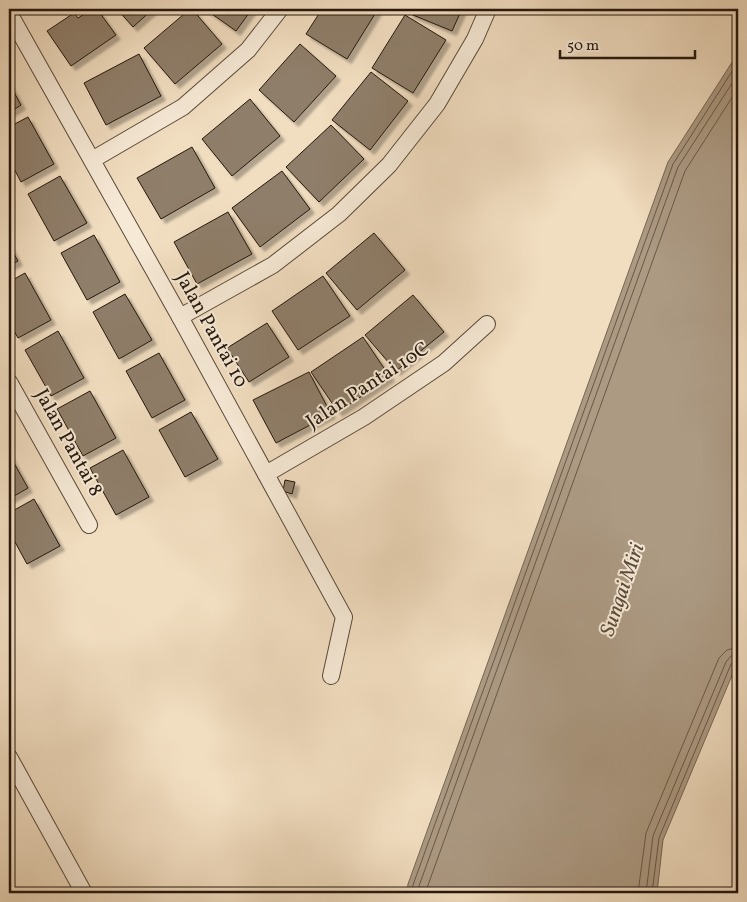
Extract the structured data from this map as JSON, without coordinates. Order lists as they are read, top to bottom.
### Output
{
  "streets": {
    "street": ["Jalan Pantai 10", "Jalan Pantai 10C", "Jalan Pantai 8"]
  },
  "crossings": [
    ["Jalan Pantai 10", "Jalan Pantai 10C"]
  ],
  "water": ["Sungai Miri"],
  "scale_bar": "50 m"
}
